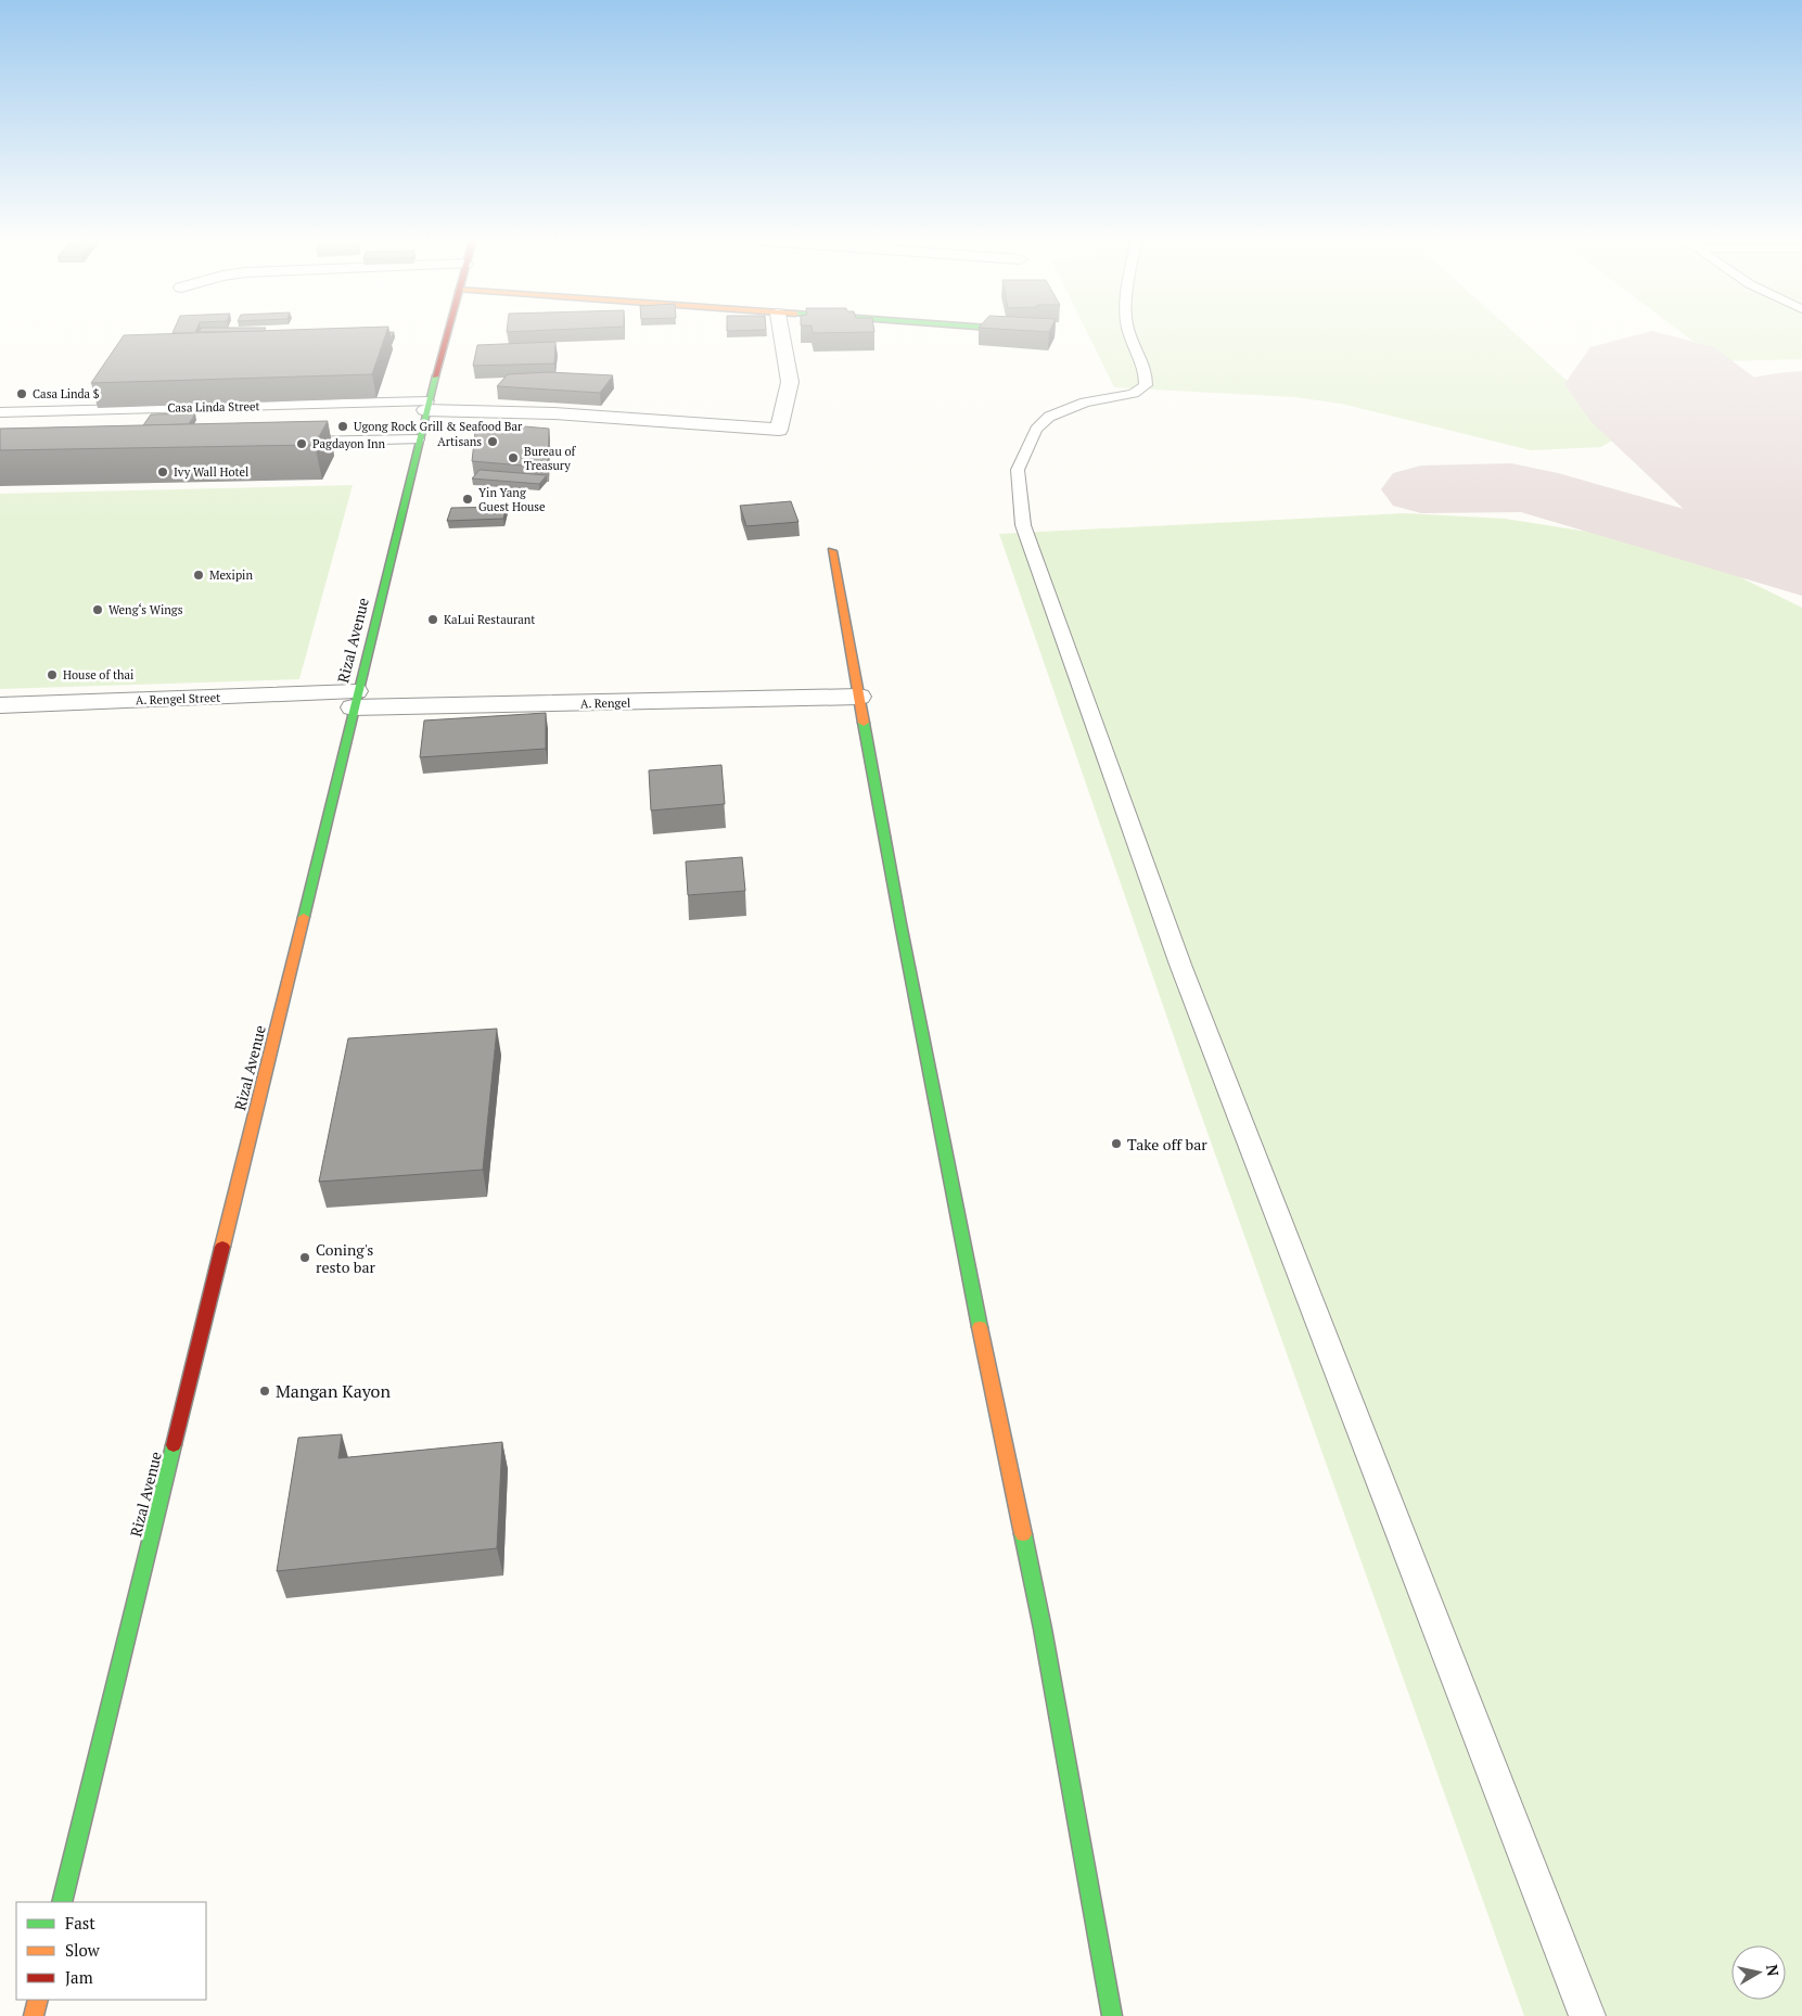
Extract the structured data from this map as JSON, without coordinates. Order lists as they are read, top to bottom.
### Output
{
  "streets": {
    "street": ["Rizal Avenue", "A. Rengel Street", "A. Rengel"],
    "lane": ["Casa Linda Street"]
  },
  "crossings": [
    ["Casa Linda Street", "Rizal Avenue"],
    ["Rizal Avenue", "A. Rengel Street"],
    ["Rizal Avenue", "A. Rengel"],
    ["A. Rengel Street", "A. Rengel"]
  ],
  "places": [
    "Casa Linda $",
    "Ugong Rock Grill & Seafood Bar",
    "Artisans",
    "Pagdayon Inn",
    "Bureau of Treasury",
    "Ivy Wall Hotel",
    "Yin Yang Guest House",
    "Mexipin",
    "Weng‘s Wings",
    "KaLui Restaurant",
    "House of thai",
    "Take off bar",
    "Coning's resto bar",
    "Mangan Kayon"
  ],
  "legend": ["Fast", "Slow", "Jam"],
  "north": "right"
}
